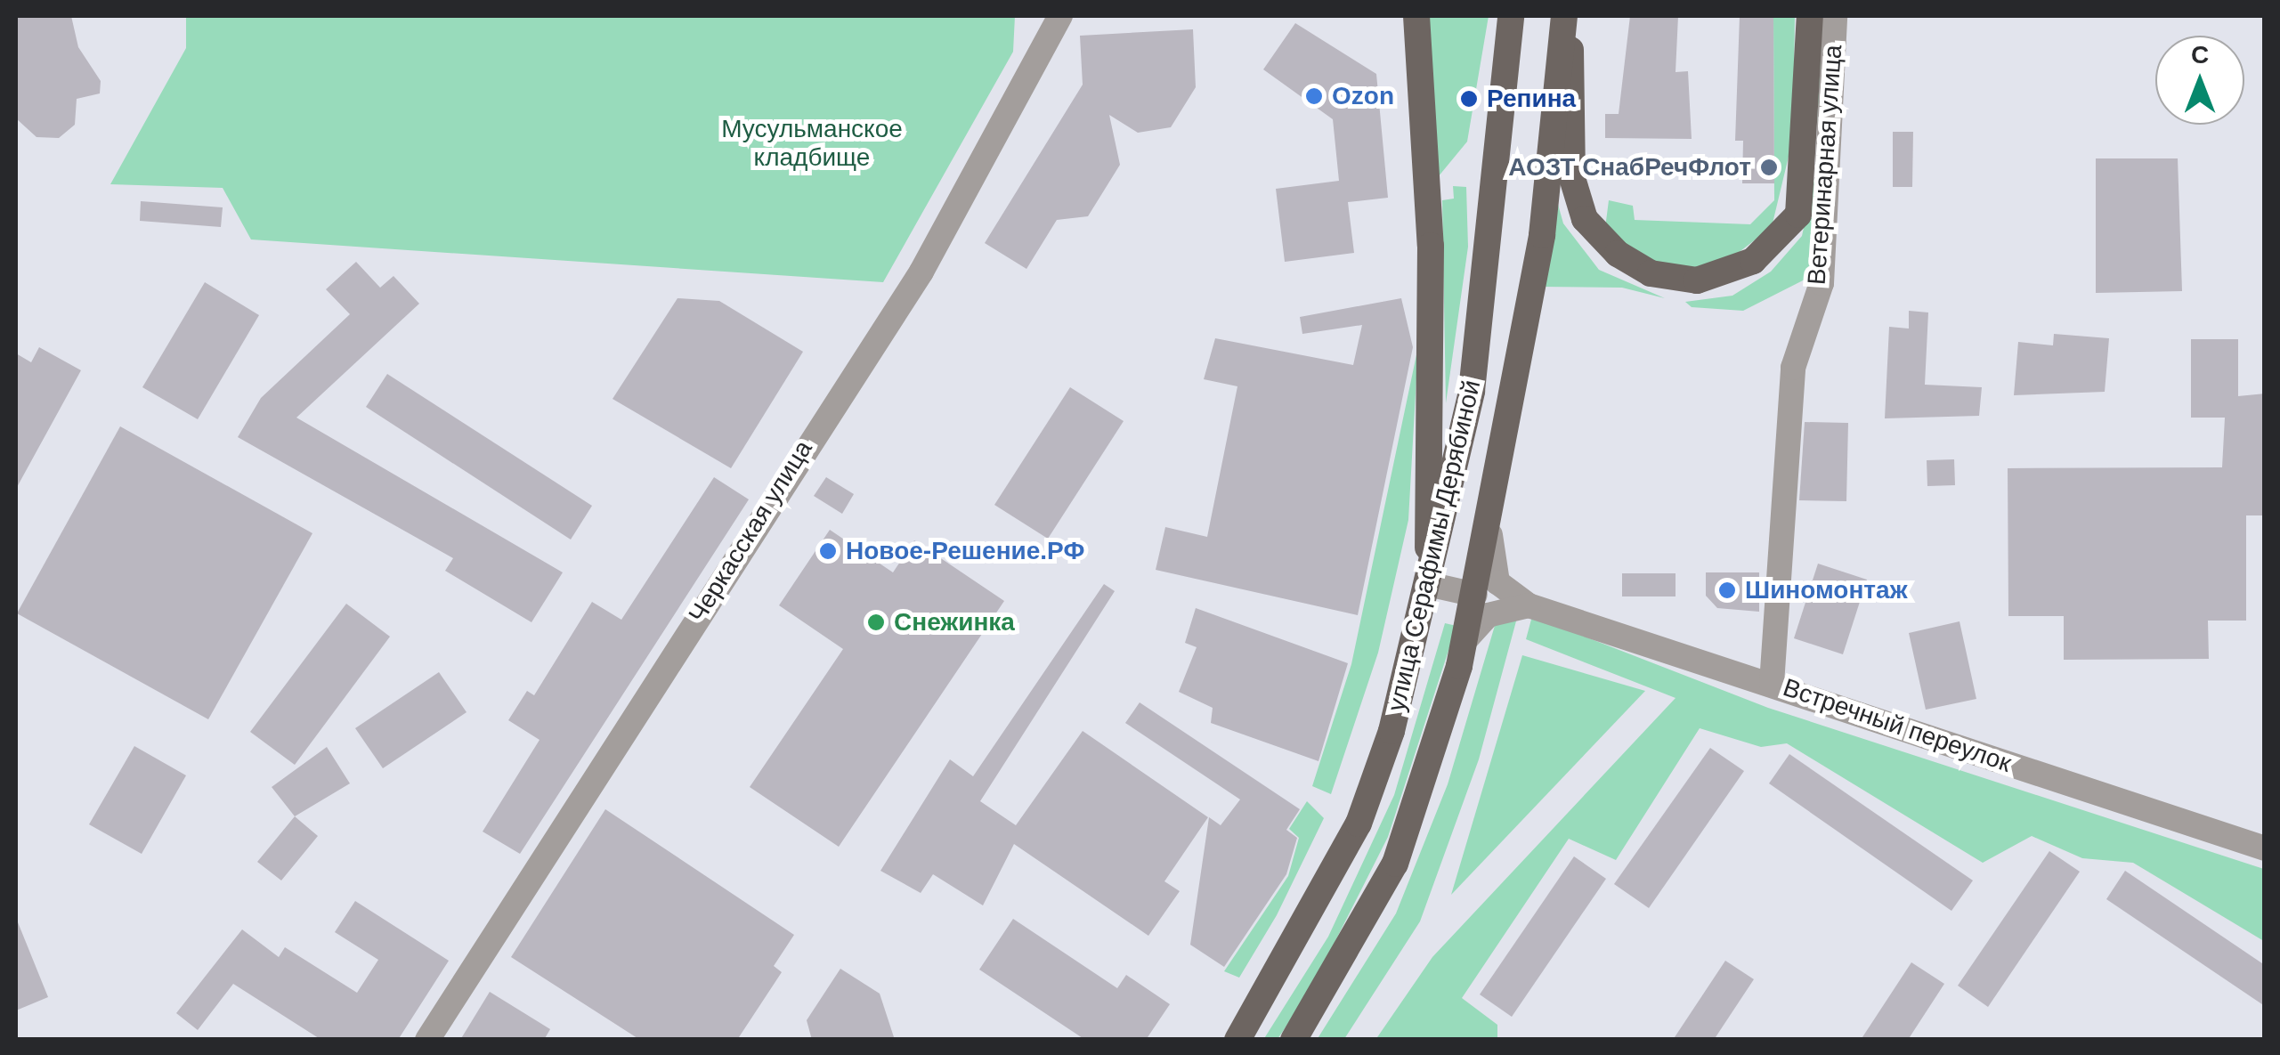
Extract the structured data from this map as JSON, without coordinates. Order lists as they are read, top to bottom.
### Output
{
  "streets": {
    "main road": ["улица Серафимы Дерябиной"],
    "street": ["Ветеринарная улица", "Черкасская улица", "Встречный переулок"]
  },
  "crossings": [
    ["Ветеринарная улица", "Встречный переулок"],
    ["улица Серафимы Дерябиной", "Встречный переулок"]
  ],
  "parks": ["Мусульманское кладбище"],
  "places": [
    "Ozon",
    "Репина",
    "АОЗТ СнабРечФлот",
    "Новое-Решение.РФ",
    "Шиномонтаж",
    "Снежинка"
  ],
  "north": "top"
}
